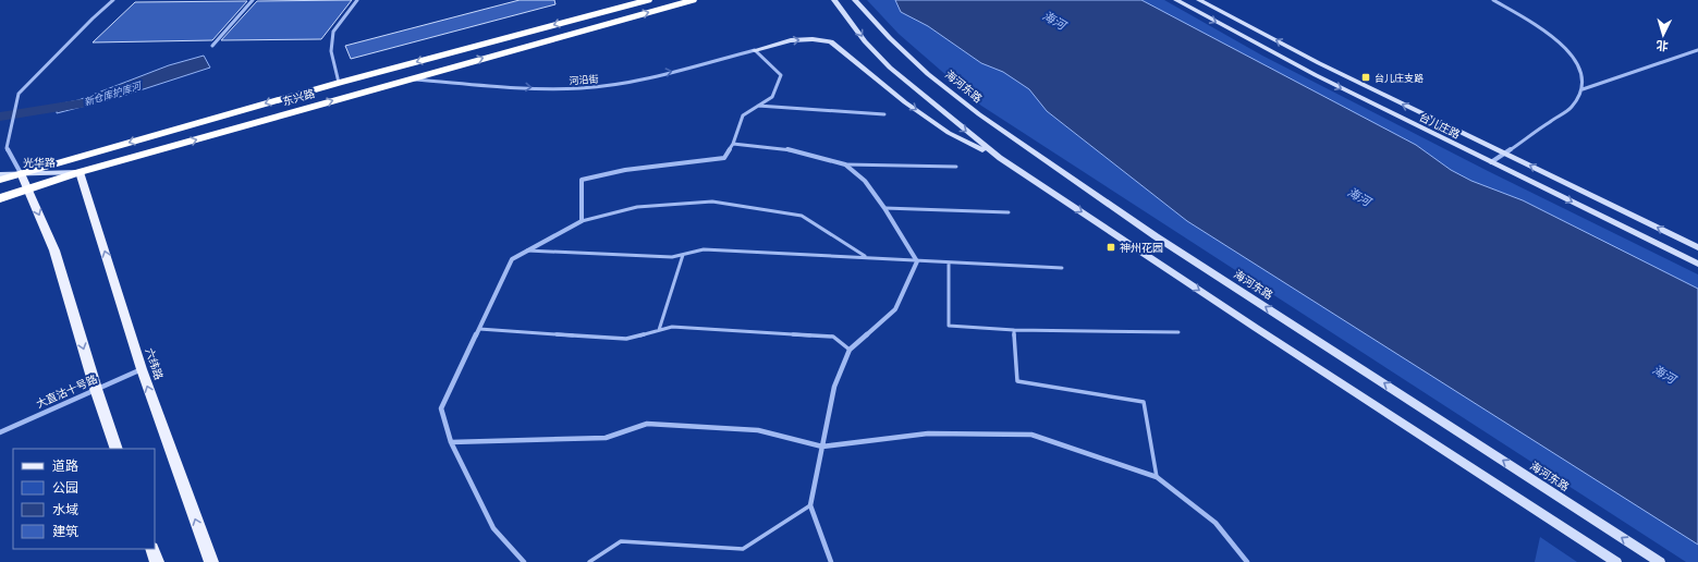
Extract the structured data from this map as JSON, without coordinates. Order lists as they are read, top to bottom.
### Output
{
  "streets": {
    "highway": ["东兴路"],
    "main road": [
      "海河东路",
      "台儿庄路",
      "光华路",
      "六纬路"
    ],
    "street": ["河沿街", "大直沽十号路"]
  },
  "crossings": [
    ["河沿街", "东兴路"],
    ["东兴路", "光华路"],
    ["东兴路", "六纬路"],
    ["光华路", "六纬路"],
    ["六纬路", "大直沽十号路"]
  ],
  "one_way": ["河沿街"],
  "water": ["海河", "新仓库护库河"],
  "places": {
    "transit": ["台儿庄支路", "神州花园"]
  },
  "legend": [
    "道路",
    "公园",
    "水域",
    "建筑"
  ],
  "north": "bottom"
}
